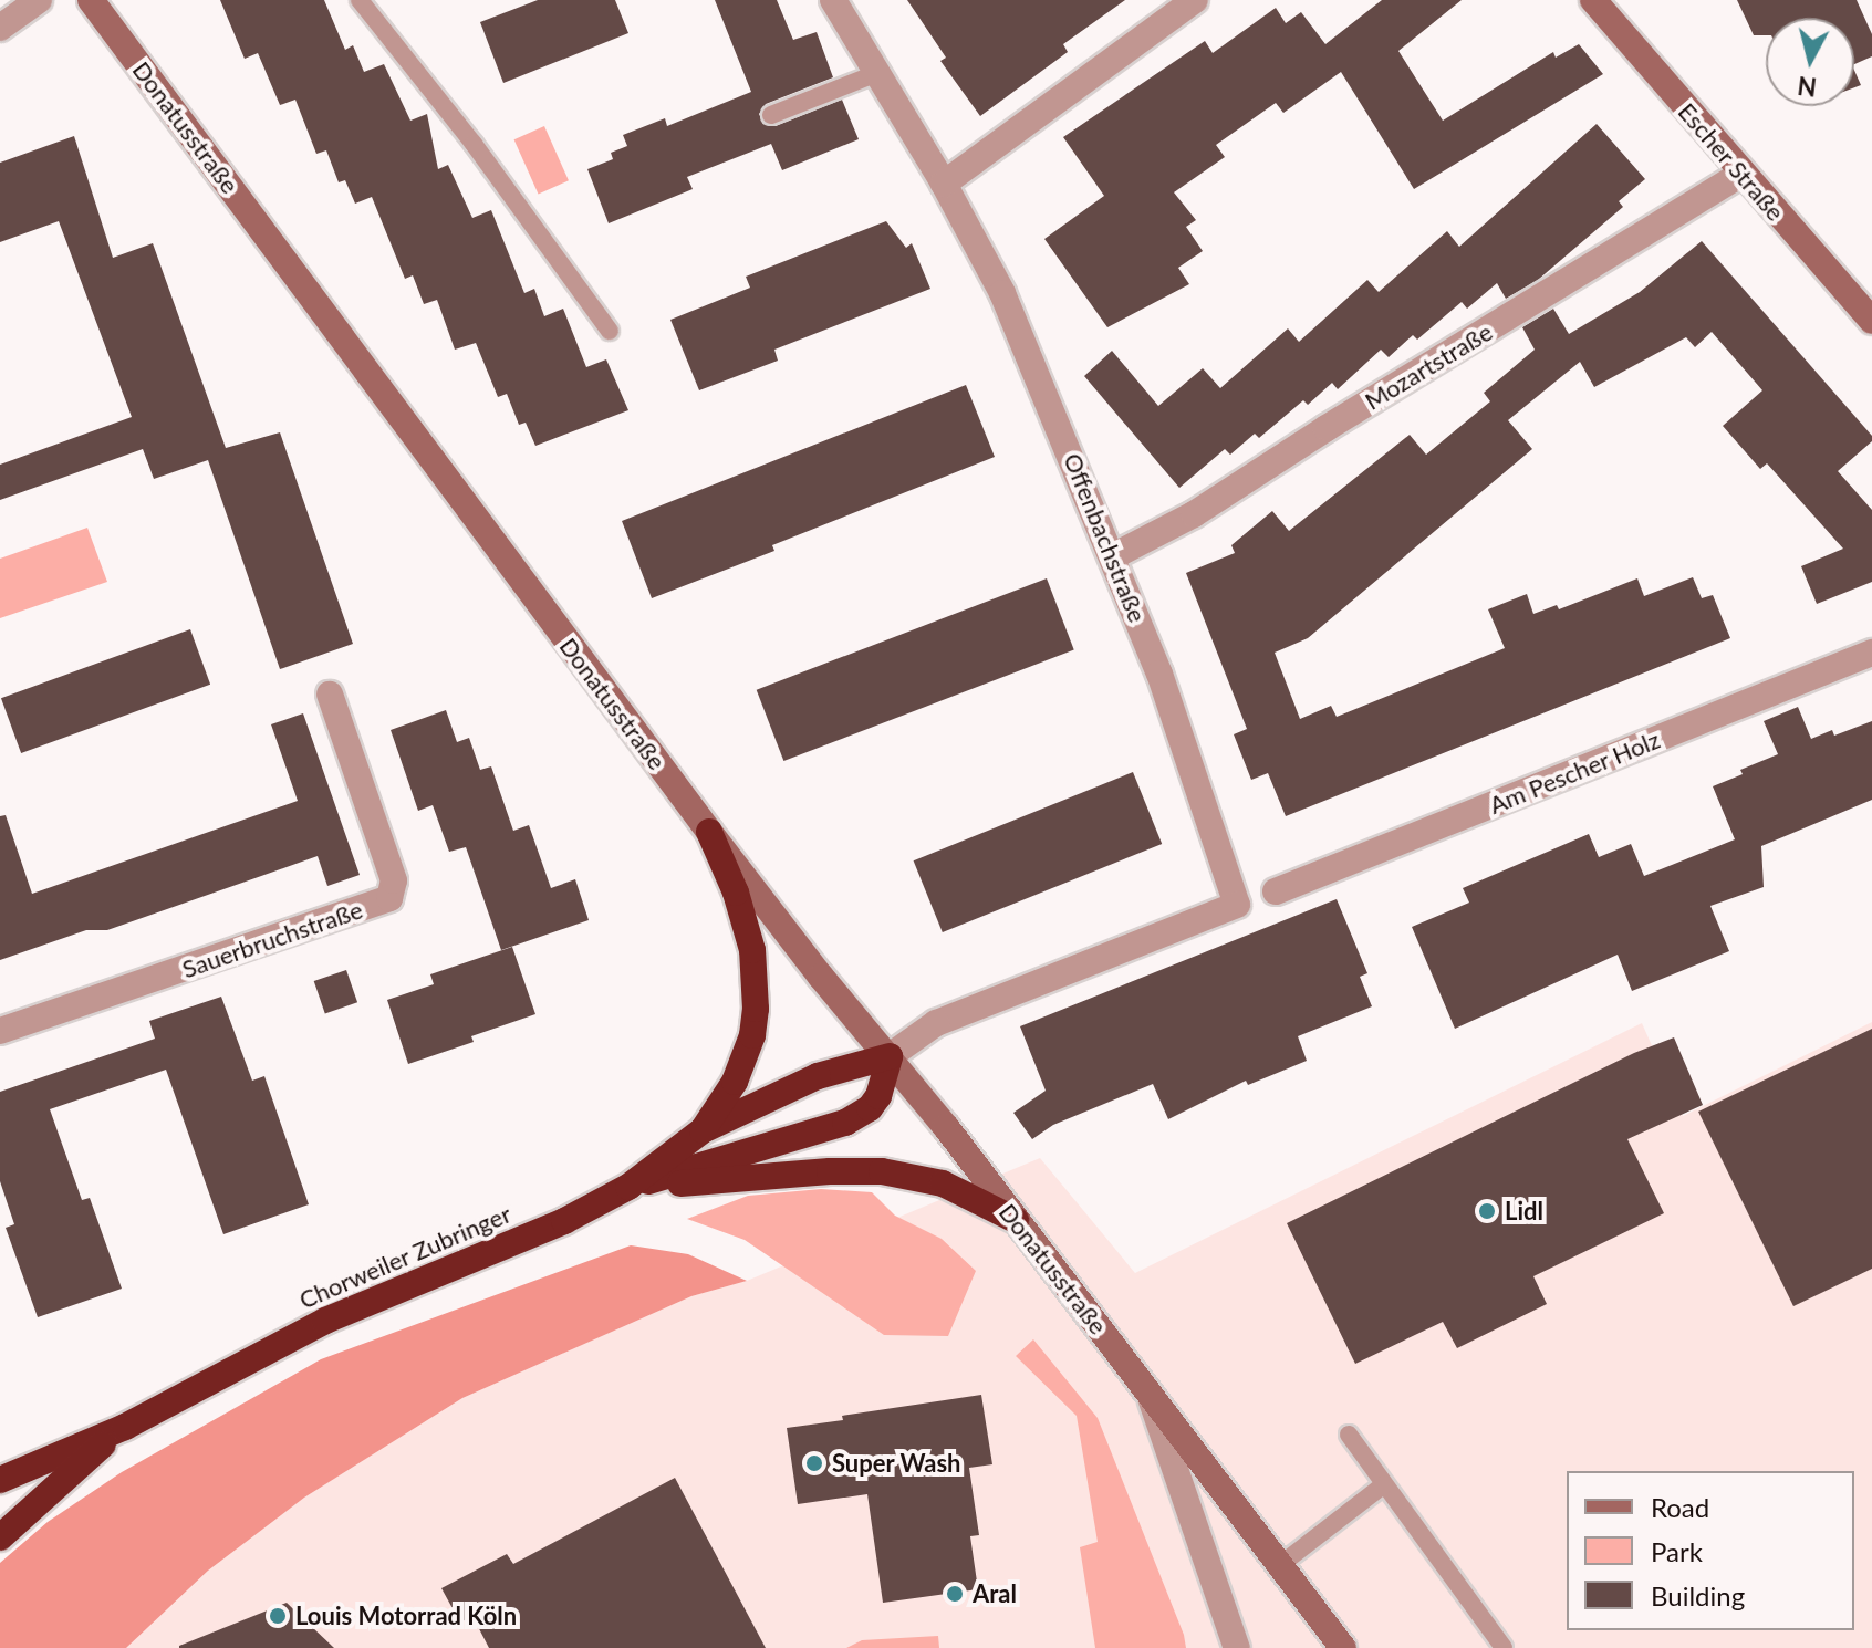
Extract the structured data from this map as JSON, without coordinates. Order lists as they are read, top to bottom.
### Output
{
  "streets": {
    "highway": ["Chorweiler Zubringer"],
    "street": [
      "Donatusstraße",
      "Escher Straße",
      "Mozartstraße",
      "Offenbachstraße",
      "Am Pescher Holz",
      "Sauerbruchstraße"
    ]
  },
  "crossings": [
    ["Donatusstraße", "Offenbachstraße"],
    ["Escher Straße", "Mozartstraße"],
    ["Mozartstraße", "Offenbachstraße"]
  ],
  "places": [
    "Lidl",
    "Super Wash",
    "Aral",
    "Louis Motorrad Köln"
  ],
  "legend": ["Road", "Park", "Building"],
  "north": "bottom"
}
